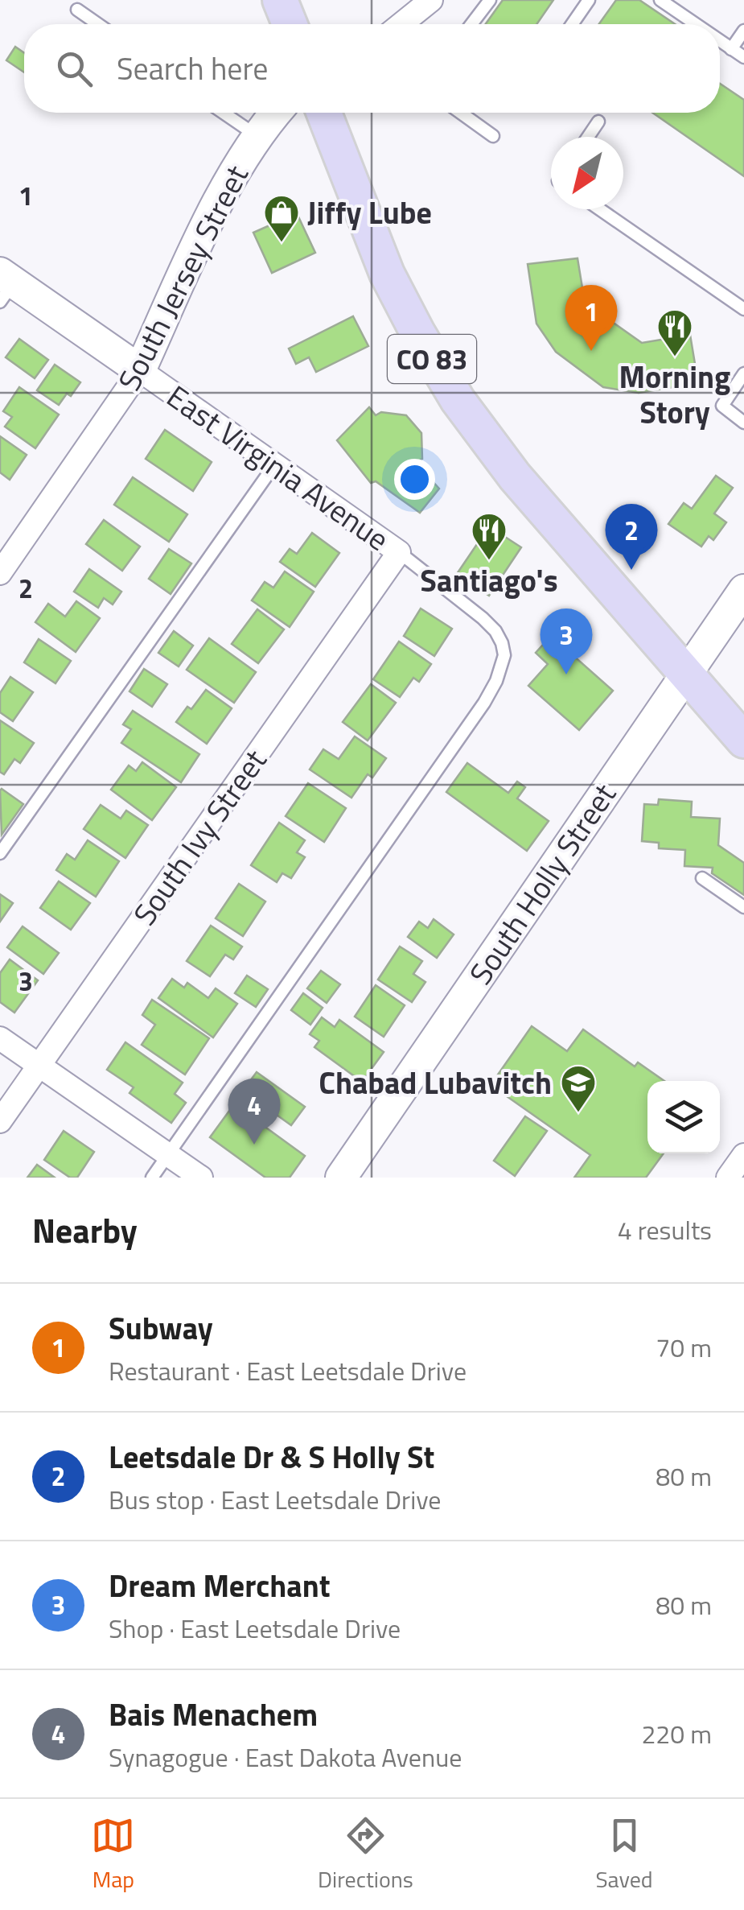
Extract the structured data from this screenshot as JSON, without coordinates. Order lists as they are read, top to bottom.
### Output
{
  "streets": {
    "main road": [
      "South Jersey Street",
      "CO 83",
      "East Virginia Avenue",
      "South Holly Street"
    ],
    "street": ["South Ivy Street"]
  },
  "crossings": [
    ["South Jersey Street", "East Virginia Avenue"],
    ["CO 83", "South Holly Street"],
    ["East Virginia Avenue", "South Ivy Street"]
  ],
  "places": {
    "shop": ["Jiffy Lube"],
    "restaurant": ["Morning Story", "Santiago's"],
    "school or university": ["Chabad Lubavitch"]
  },
  "north": "bottom left",
  "page": {
    "search": "Search here",
    "pins": [
      "1",
      "2",
      "3",
      "4"
    ],
    "heading": ["Nearby", "4 results"],
    "list": [
      {
        "mark": "1",
        "name": "Subway",
        "note": "Restaurant · East Leetsdale Drive",
        "value": "70 m"
      },
      {
        "mark": "2",
        "name": "Leetsdale Dr & S Holly St",
        "note": "Bus stop · East Leetsdale Drive",
        "value": "80 m"
      },
      {
        "mark": "3",
        "name": "Dream Merchant",
        "note": "Shop · East Leetsdale Drive",
        "value": "80 m"
      },
      {
        "mark": "4",
        "name": "Bais Menachem",
        "note": "Synagogue · East Dakota Avenue",
        "value": "220 m"
      }
    ],
    "nav": ["Map", "Directions", "Saved"]
  },
  "grid": {
    "rows": ["1", "2", "3"]
  }
}
